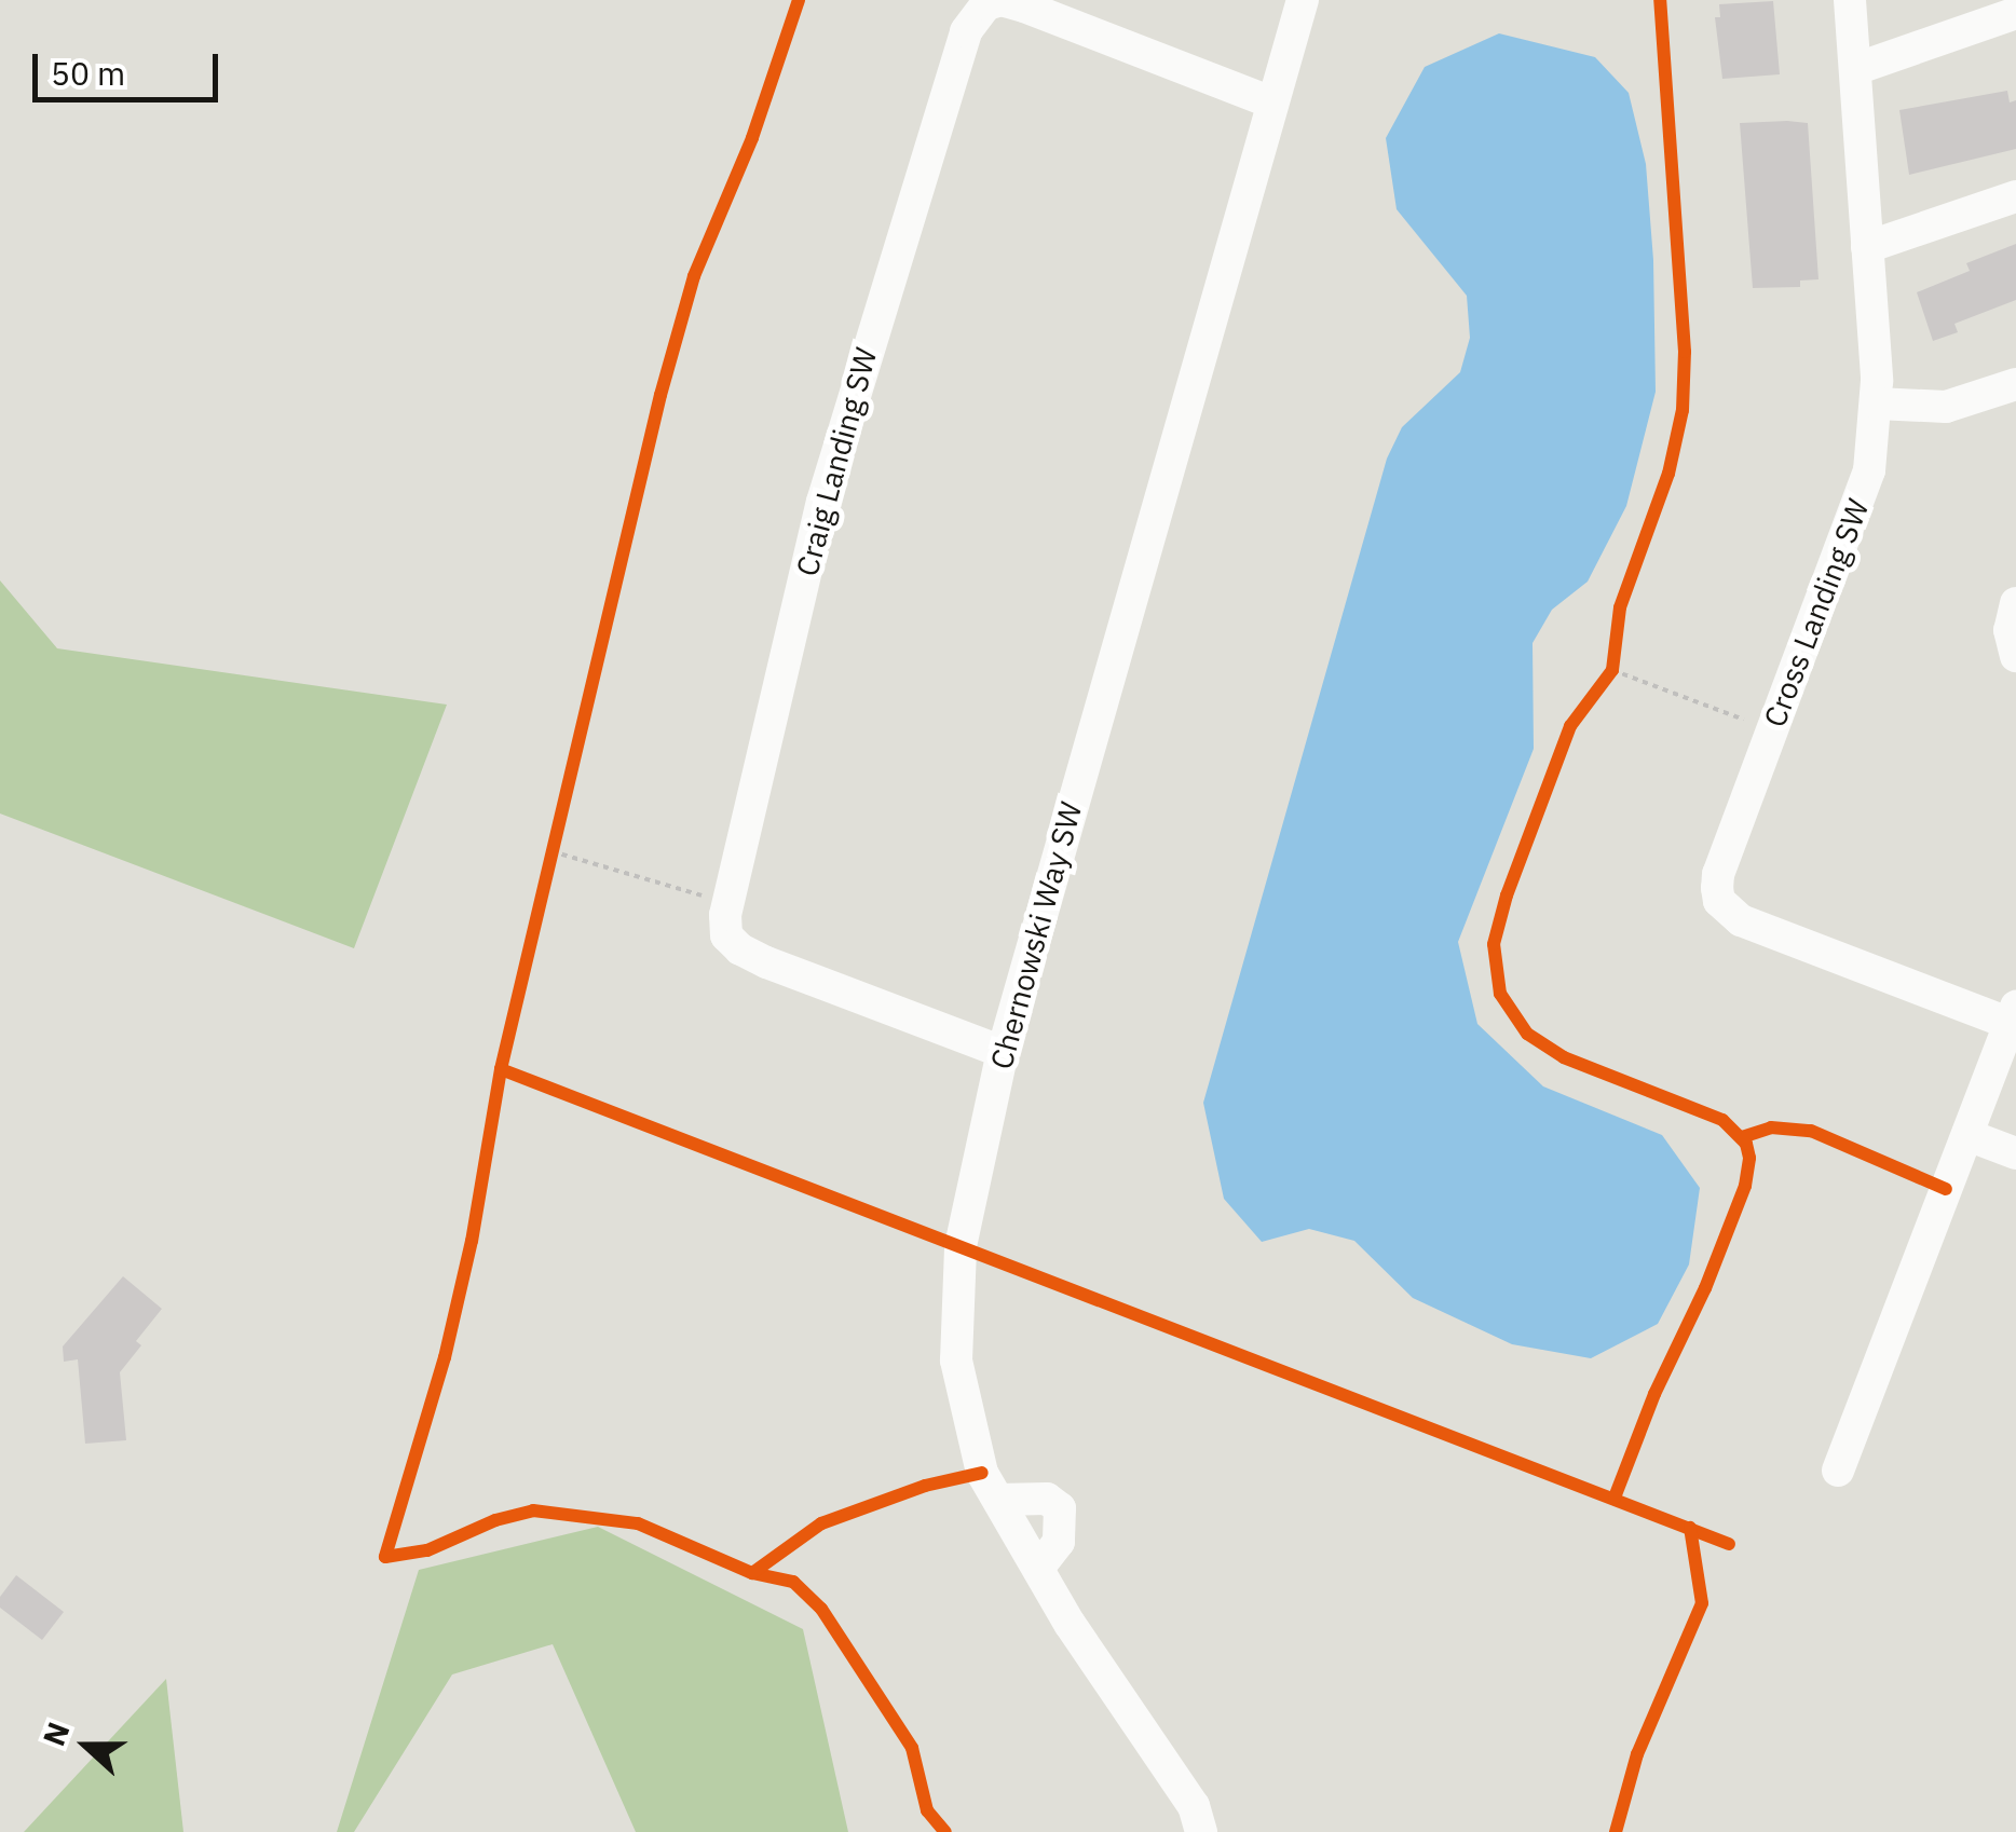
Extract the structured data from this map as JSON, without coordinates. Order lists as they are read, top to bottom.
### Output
{
  "streets": {
    "street": ["Craig Landing SW", "Cross Landing SW", "Chernowski Way SW"]
  },
  "crossings": [
    ["Craig Landing SW", "Chernowski Way SW"]
  ],
  "scale_bar": "50 m",
  "north": "left"
}
